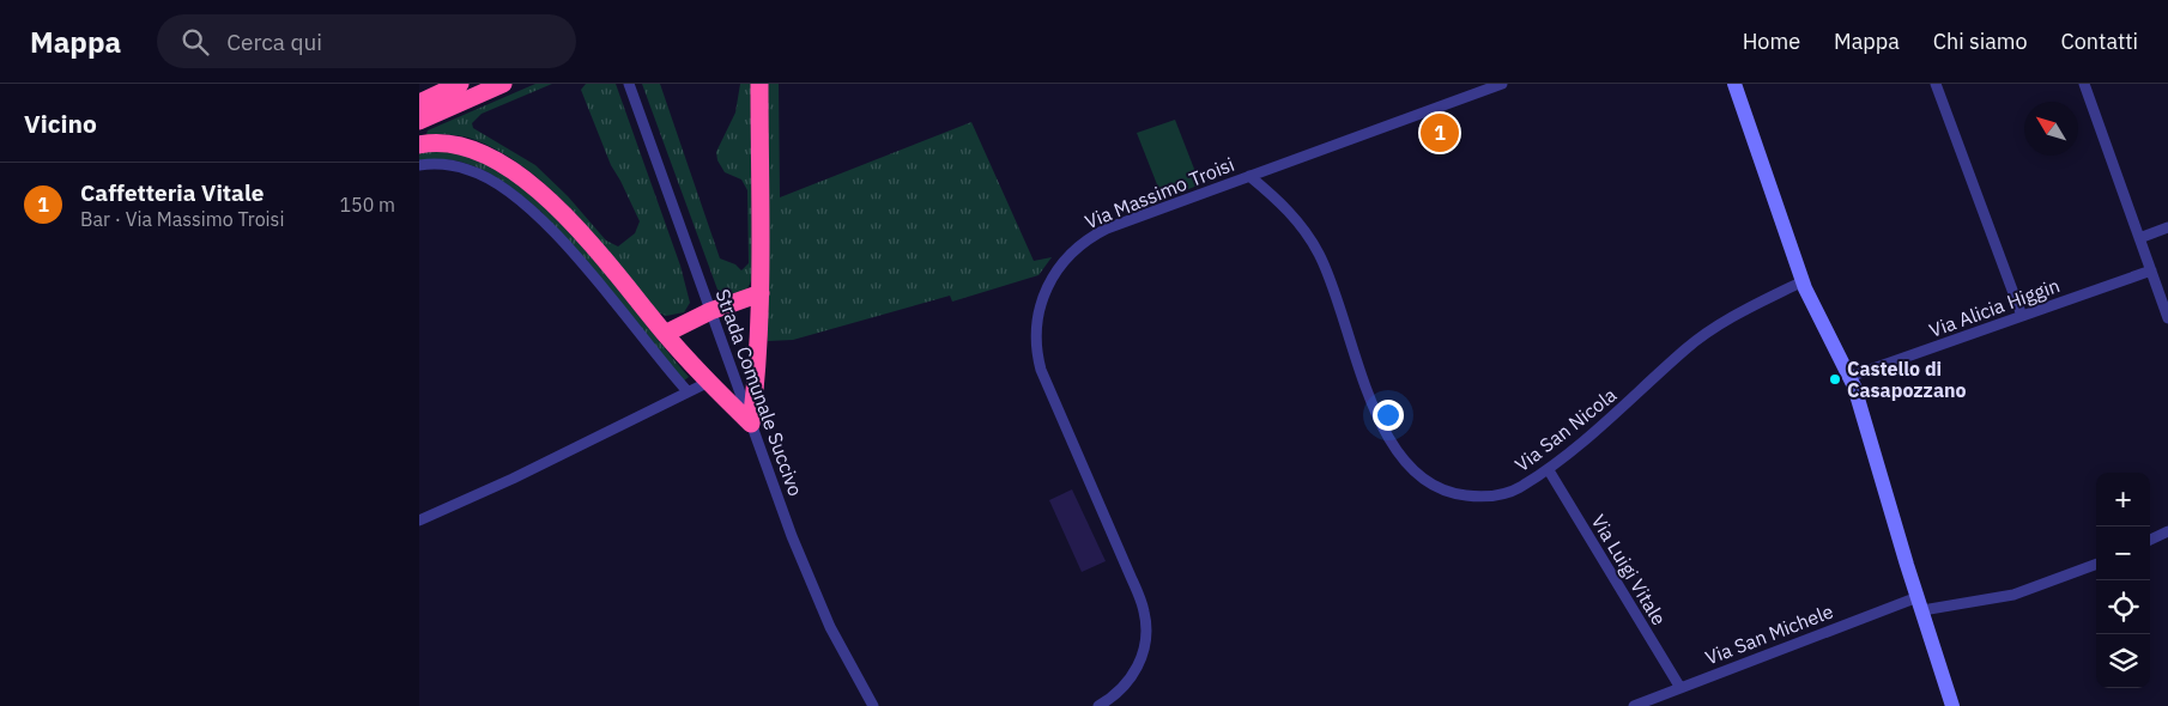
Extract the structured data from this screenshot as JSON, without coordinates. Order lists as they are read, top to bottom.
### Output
{
  "streets": {
    "street": [
      "Via Massimo Troisi",
      "Via Alicia Higgin",
      "Strada Comunale Succivo",
      "Via San Nicola",
      "Via Luigi Vitale",
      "Via San Michele"
    ]
  },
  "crossings": [
    ["Via Massimo Troisi", "Via San Nicola"],
    ["Via San Nicola", "Via Luigi Vitale"],
    ["Via Luigi Vitale", "Via San Michele"]
  ],
  "places": ["Castello di Casapozzano"],
  "north": "top left",
  "page": {
    "header": "Mappa",
    "search": "Cerca qui",
    "nav": [
      "Home",
      "Mappa",
      "Chi siamo",
      "Contatti"
    ],
    "heading": "Vicino",
    "pins": "1",
    "list": [
      {
        "mark": "1",
        "name": "Caffetteria Vitale",
        "note": "Bar · Via Massimo Troisi",
        "value": "150 m"
      }
    ],
    "map_buttons": ["+", "−"]
  }
}
